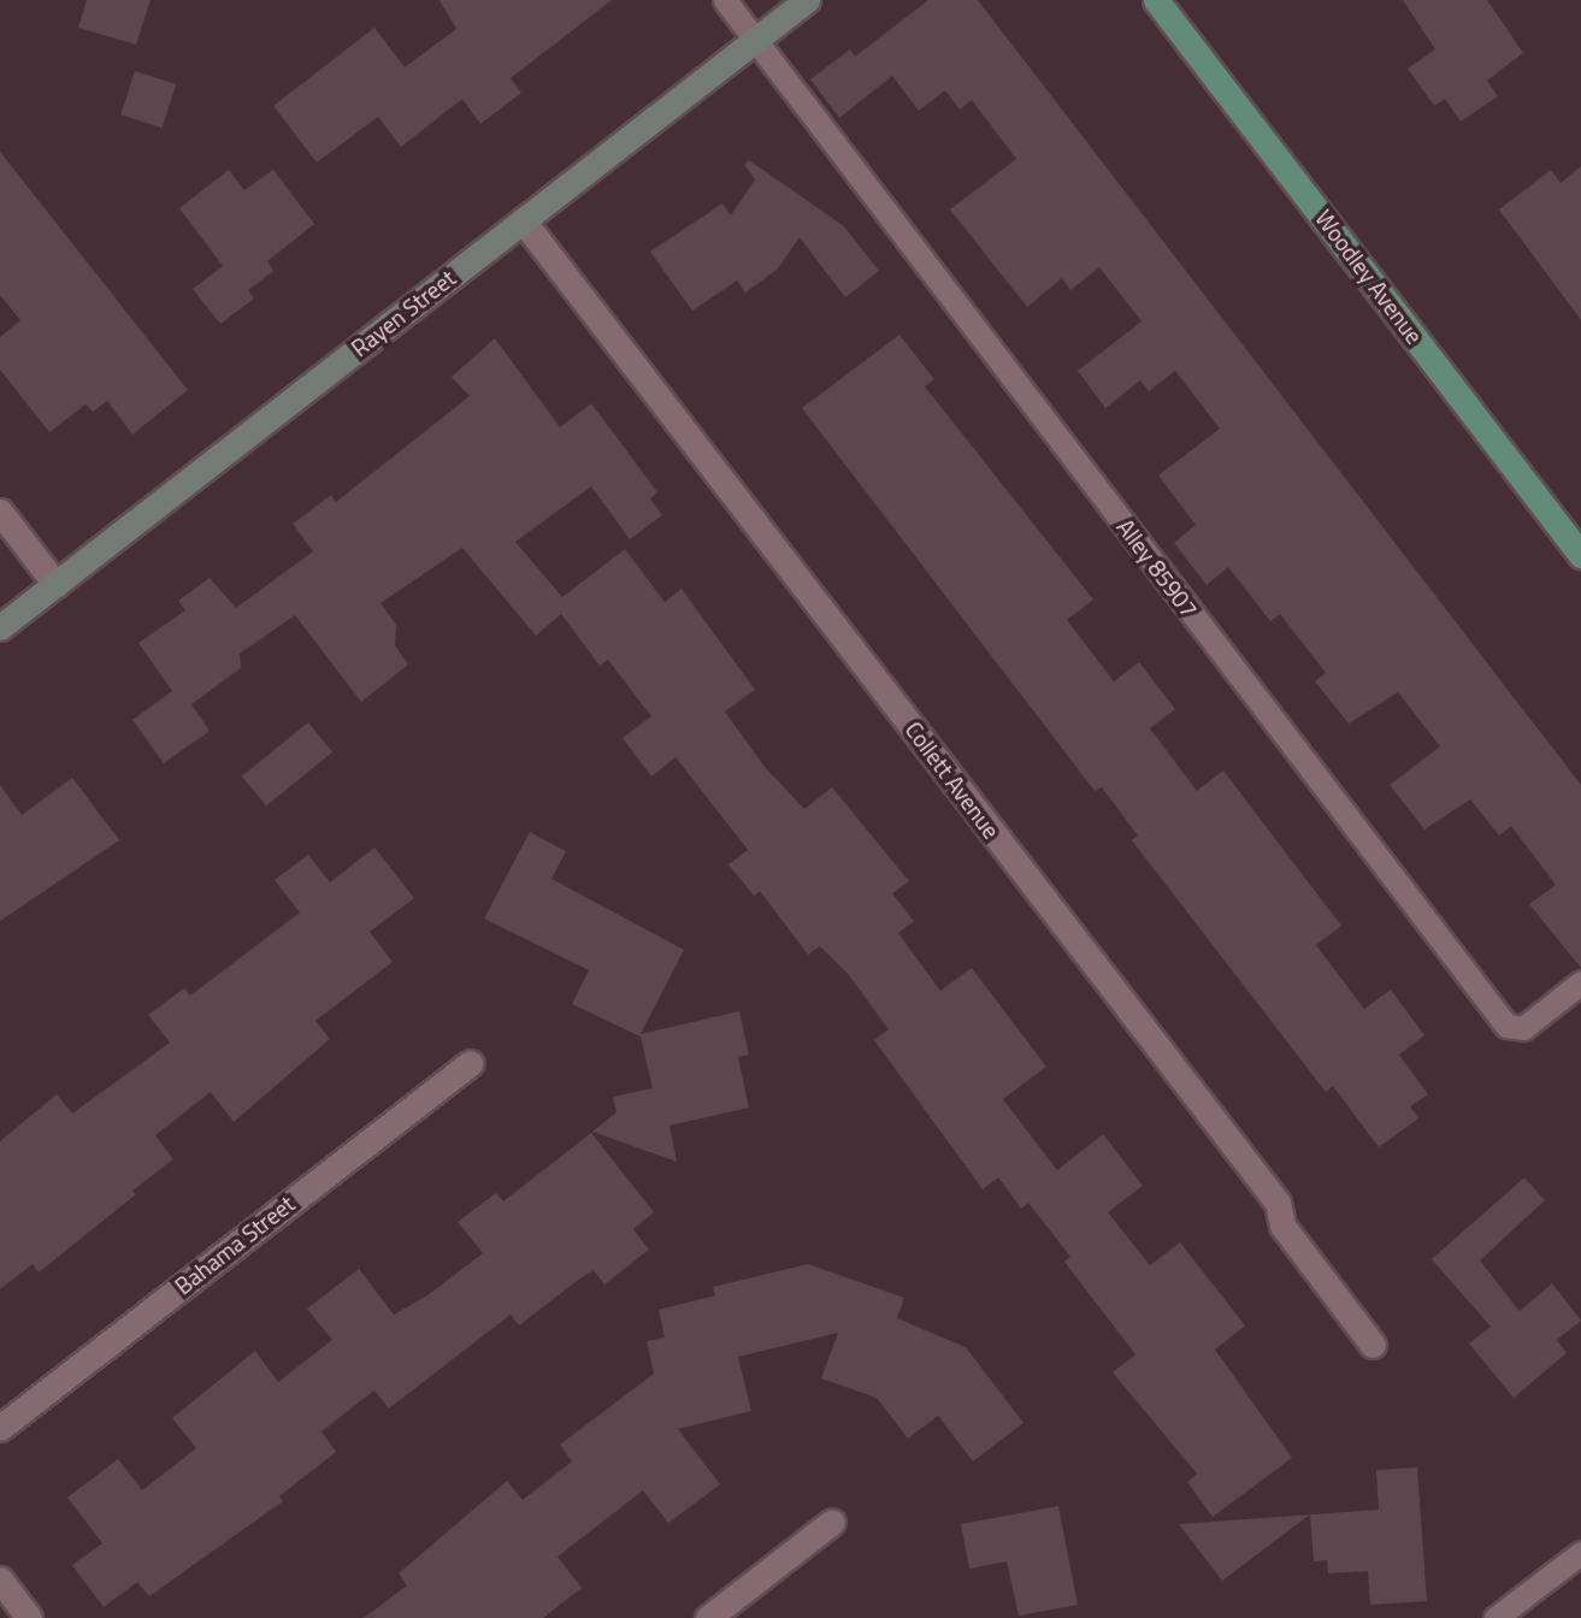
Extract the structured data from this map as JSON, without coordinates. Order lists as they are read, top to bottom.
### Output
{
  "streets": {
    "main road": ["Woodley Avenue"],
    "street": ["Rayen Street", "Collett Avenue", "Bahama Street"],
    "lane": ["Alley 85907"]
  },
  "crossings": [
    ["Rayen Street", "Alley 85907"],
    ["Rayen Street", "Collett Avenue"]
  ]
}
